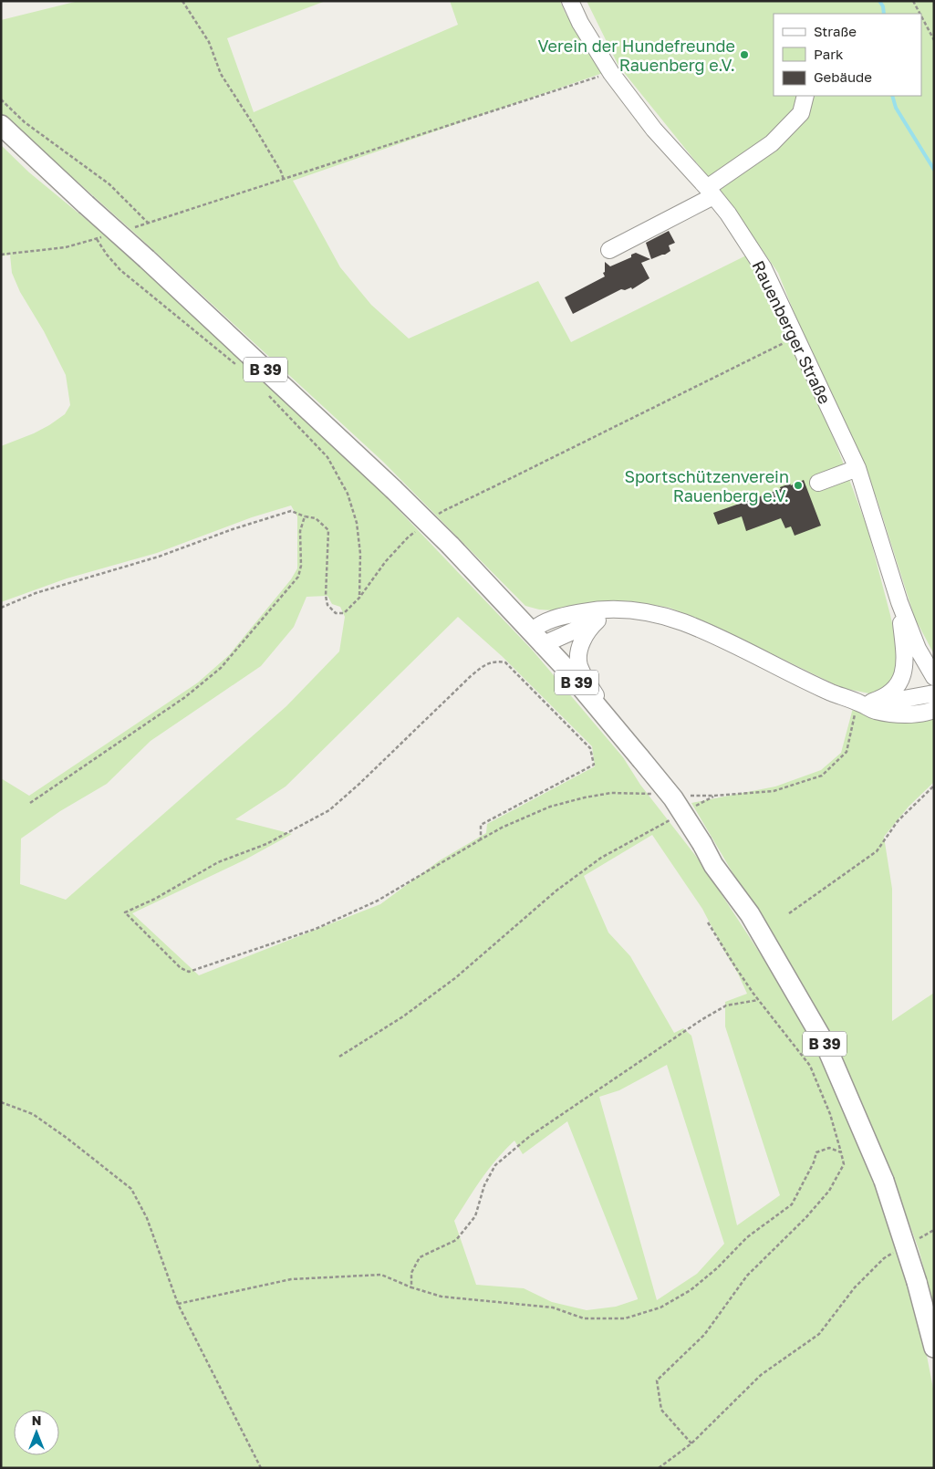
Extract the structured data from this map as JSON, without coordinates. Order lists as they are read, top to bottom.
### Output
{
  "streets": {
    "main road": ["B 39"],
    "street": ["Rauenberger Straße"]
  },
  "places": ["Verein der Hundefreunde Rauenberg e.V.", "Sportschützenverein Rauenberg e.V."],
  "legend": ["Straße", "Park", "Gebäude"],
  "north": "top"
}
